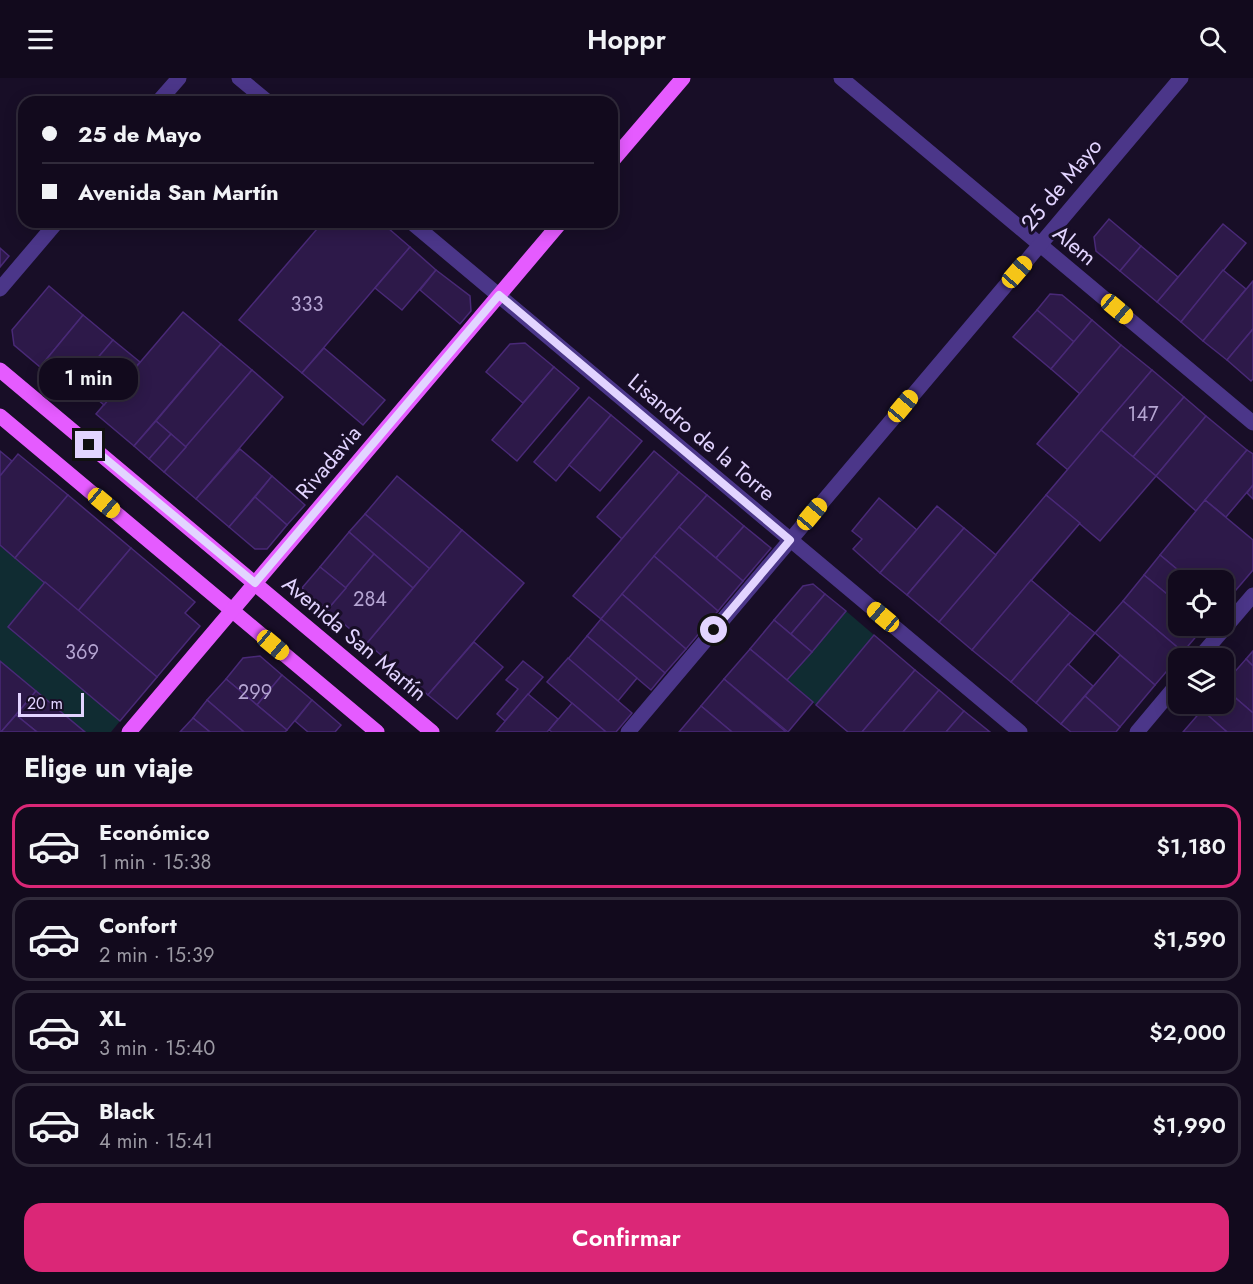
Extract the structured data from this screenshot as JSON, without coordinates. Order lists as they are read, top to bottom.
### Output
{
  "streets": {
    "main road": ["Rivadavia", "Avenida San Martín"],
    "street": ["25 de Mayo", "Alem", "Lisandro de la Torre"]
  },
  "crossings": [
    ["25 de Mayo", "Alem"],
    ["25 de Mayo", "Lisandro de la Torre"],
    ["Lisandro de la Torre", "Rivadavia"],
    ["Rivadavia", "Avenida San Martín"]
  ],
  "house_numbers": [
    "333",
    "147",
    "284",
    "369",
    "299"
  ],
  "scale_bar": "20 m",
  "page": {
    "header": "Hoppr",
    "banner": ["25 de Mayo", "Avenida San Martín"],
    "bubble": "1 min",
    "scale": "20 m",
    "heading": "Elige un viaje",
    "list": [
      {
        "name": "Económico",
        "note": "1 min · 15:38",
        "value": "$1,180"
      },
      {
        "name": "Confort",
        "note": "2 min · 15:39",
        "value": "$1,590"
      },
      {
        "name": "XL",
        "note": "3 min · 15:40",
        "value": "$2,000"
      },
      {
        "name": "Black",
        "note": "4 min · 15:41",
        "value": "$1,990"
      }
    ],
    "buttons": "Confirmar"
  }
}
